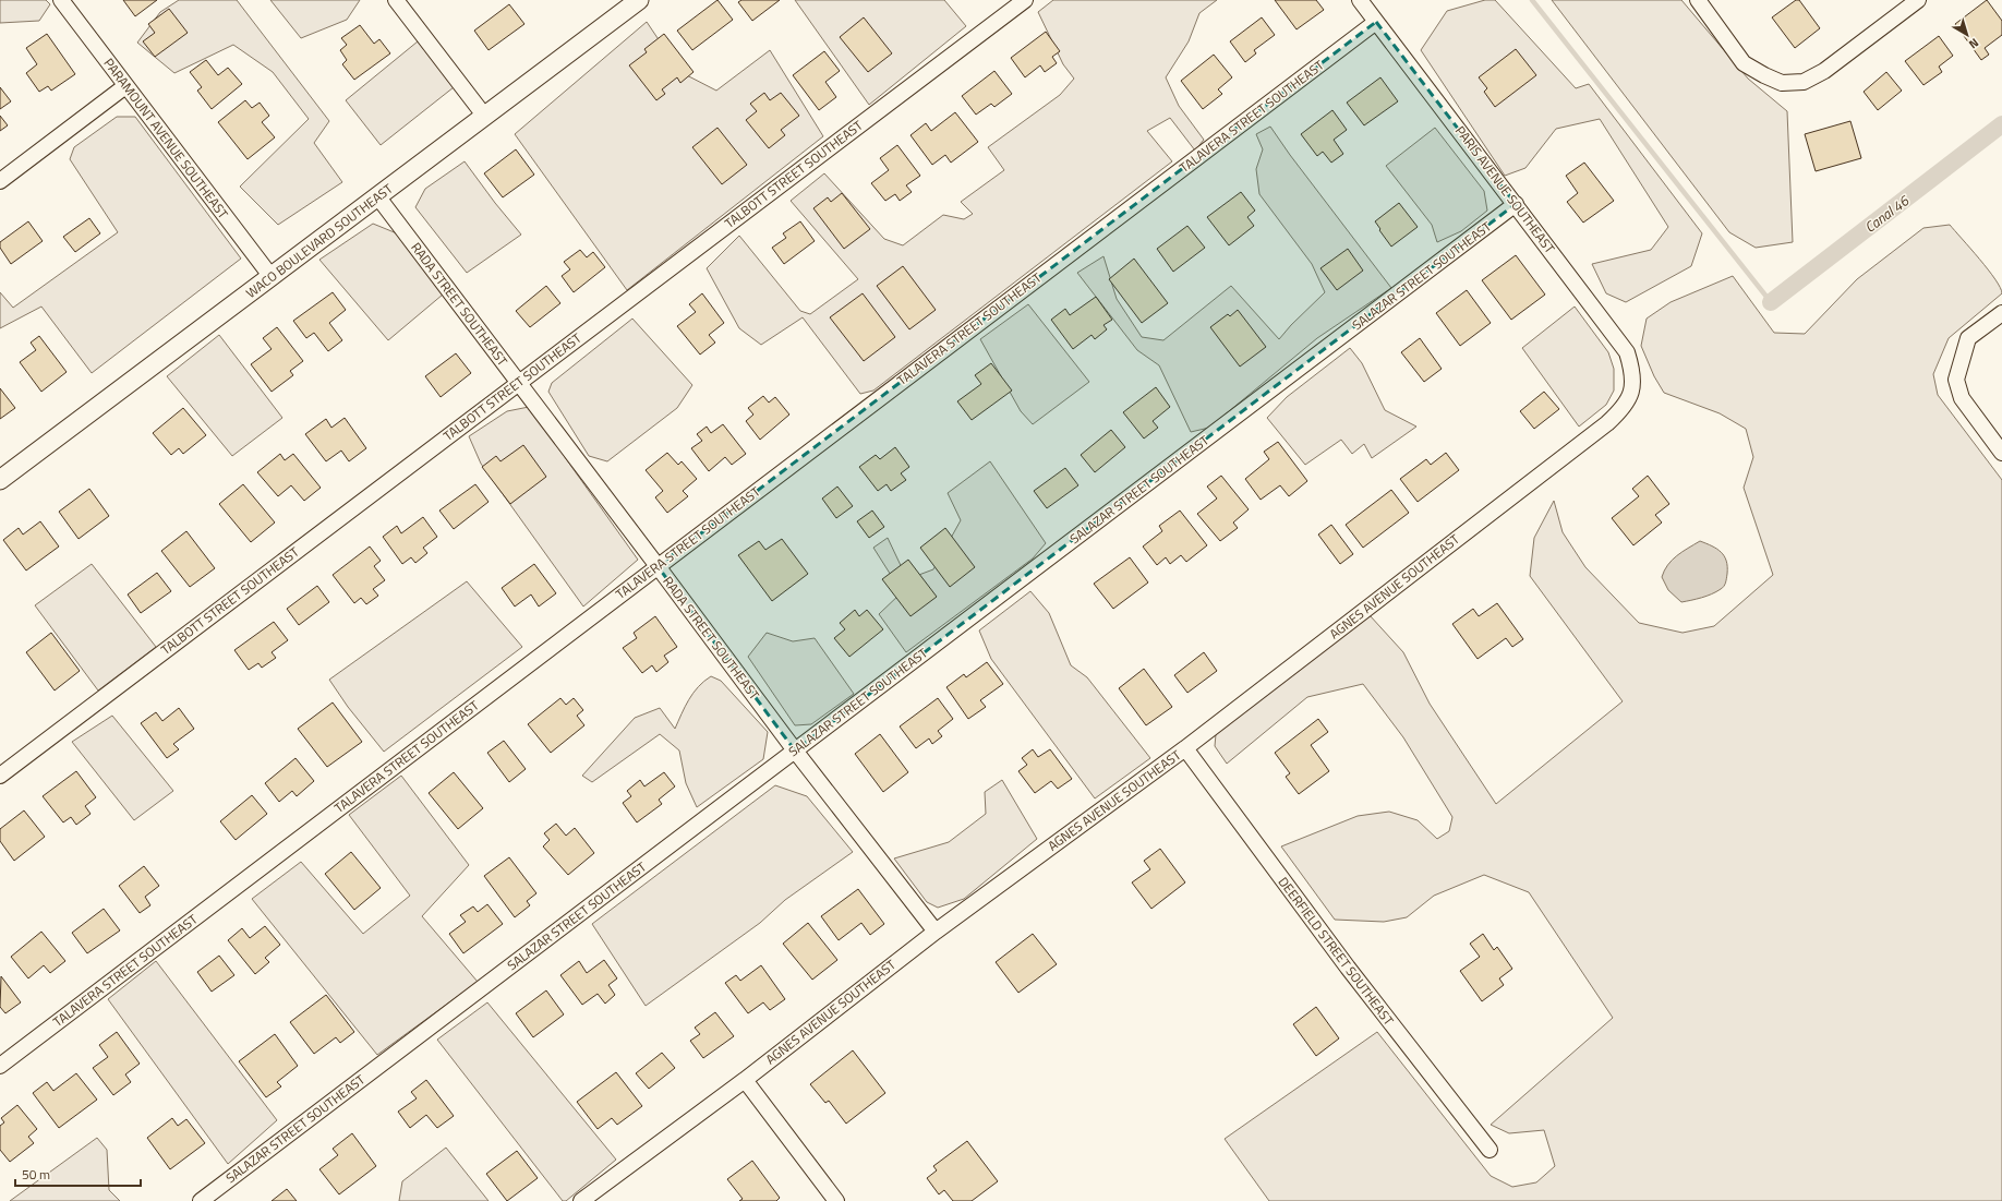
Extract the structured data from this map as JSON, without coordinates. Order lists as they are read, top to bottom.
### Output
{
  "streets": {
    "street": [
      "TALAVERA STREET SOUTHEAST",
      "PARAMOUNT AVENUE SOUTHEAST",
      "TALBOTT STREET SOUTHEAST",
      "PARIS AVENUE SOUTHEAST",
      "WACO BOULEVARD SOUTHEAST",
      "SALAZAR STREET SOUTHEAST",
      "RADA STREET SOUTHEAST",
      "AGNES AVENUE SOUTHEAST",
      "DEERFIELD STREET SOUTHEAST"
    ]
  },
  "crossings": [
    ["TALAVERA STREET SOUTHEAST", "PARIS AVENUE SOUTHEAST"],
    ["TALAVERA STREET SOUTHEAST", "RADA STREET SOUTHEAST"],
    ["PARAMOUNT AVENUE SOUTHEAST", "WACO BOULEVARD SOUTHEAST"],
    ["TALBOTT STREET SOUTHEAST", "RADA STREET SOUTHEAST"],
    ["PARIS AVENUE SOUTHEAST", "SALAZAR STREET SOUTHEAST"],
    ["PARIS AVENUE SOUTHEAST", "AGNES AVENUE SOUTHEAST"],
    ["WACO BOULEVARD SOUTHEAST", "RADA STREET SOUTHEAST"],
    ["SALAZAR STREET SOUTHEAST", "RADA STREET SOUTHEAST"],
    ["RADA STREET SOUTHEAST", "AGNES AVENUE SOUTHEAST"],
    ["AGNES AVENUE SOUTHEAST", "DEERFIELD STREET SOUTHEAST"]
  ],
  "water": ["Canal 46"],
  "scale_bar": "50 m",
  "north": "bottom right"
}
